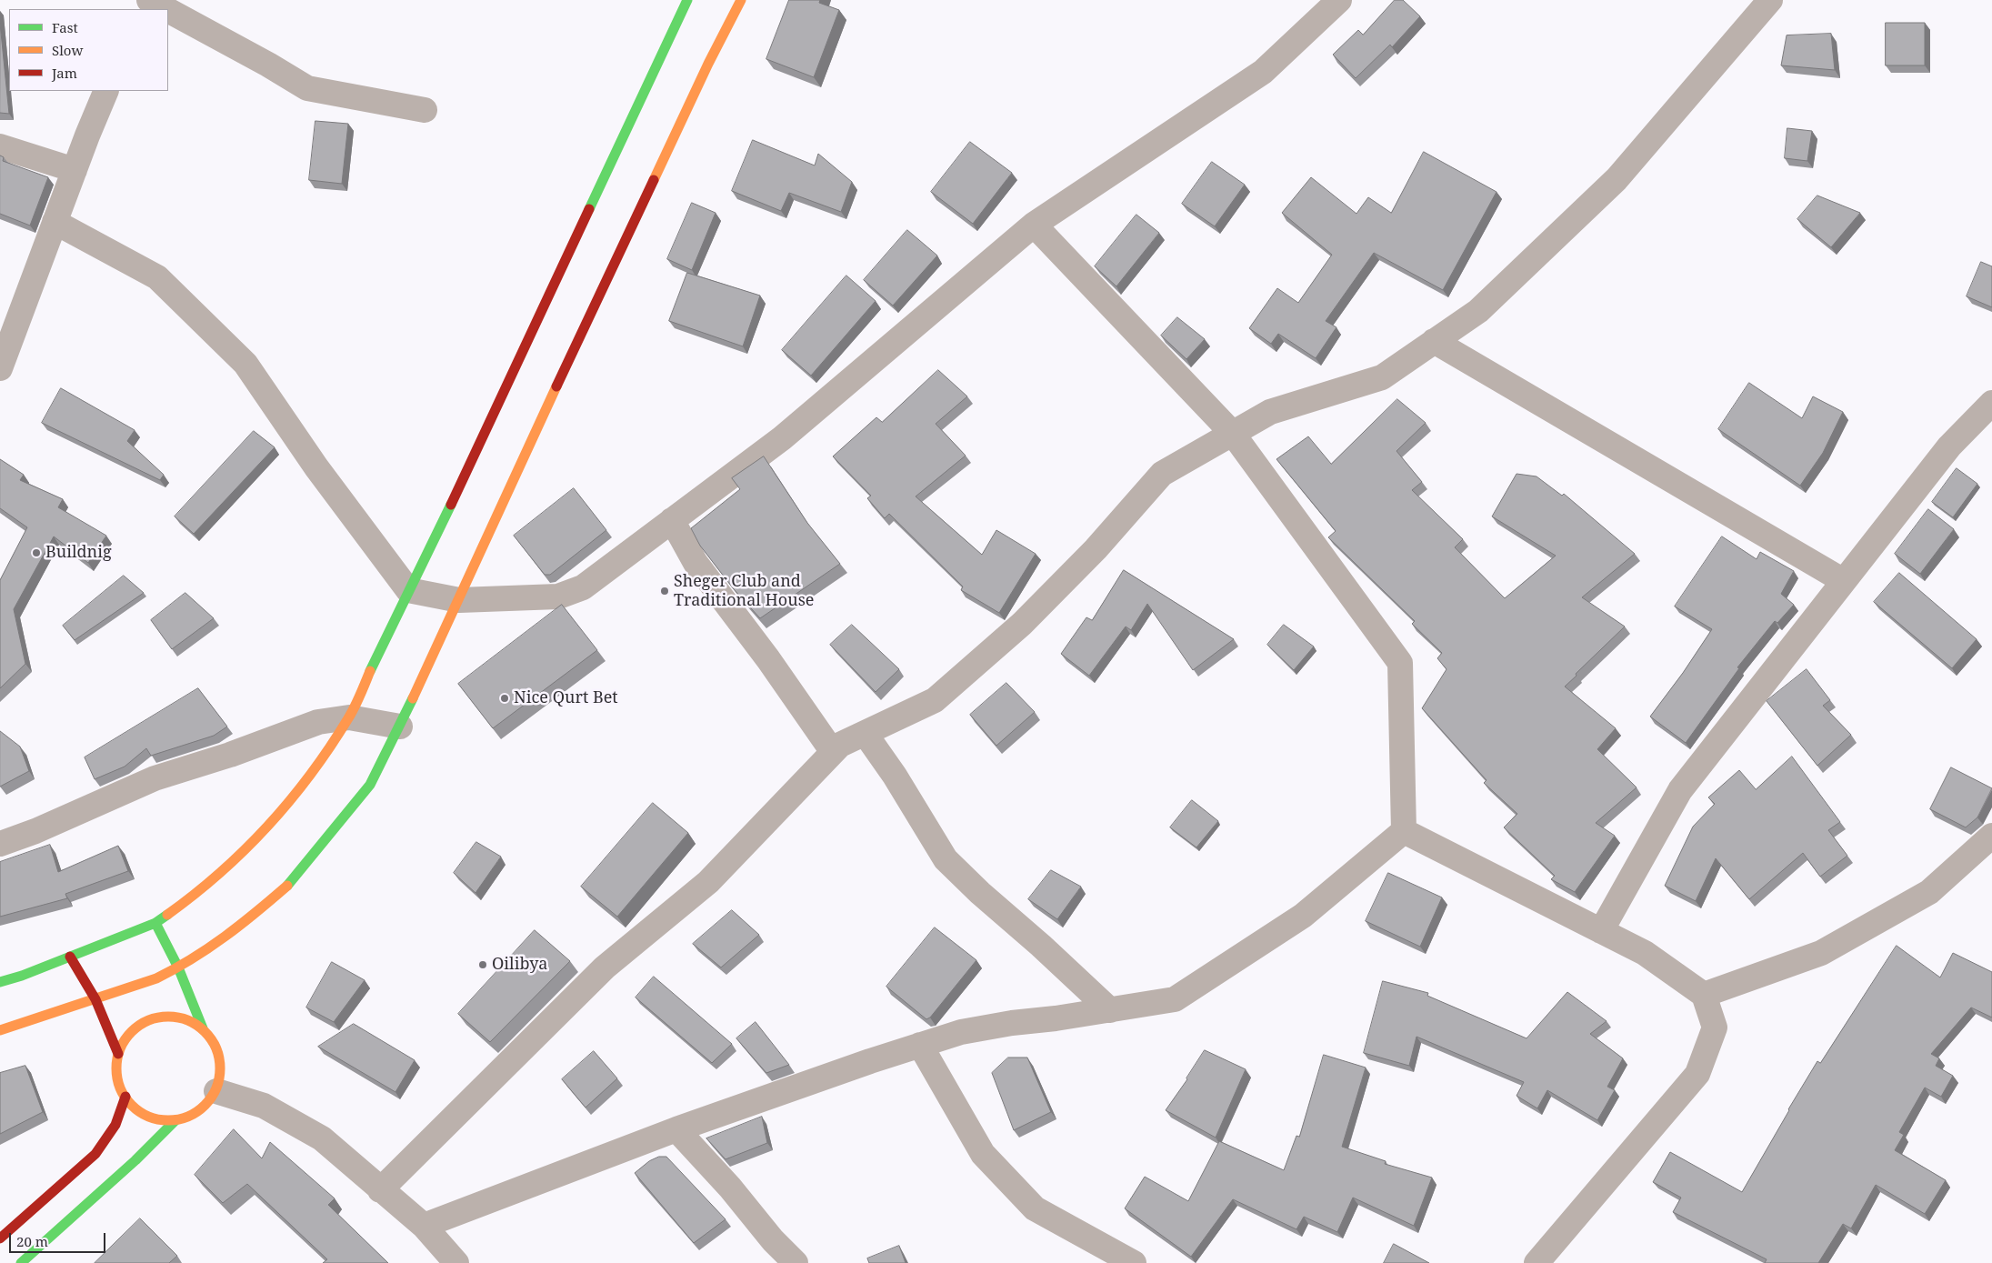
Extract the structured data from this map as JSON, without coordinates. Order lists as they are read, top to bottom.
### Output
{
  "places": [
    "Buildnig",
    "Sheger Club and Traditional House",
    "Nice Qurt Bet",
    "Oilibya"
  ],
  "legend": ["Fast", "Slow", "Jam"],
  "scale_bar": "20 m"
}
